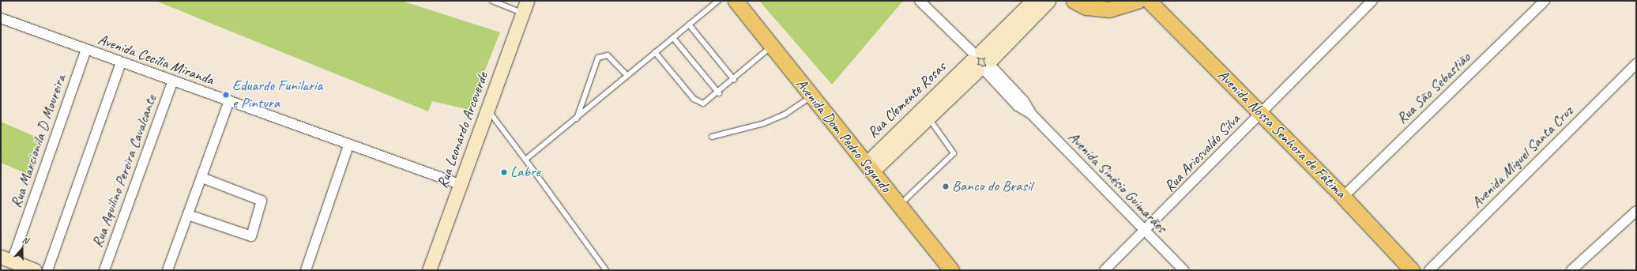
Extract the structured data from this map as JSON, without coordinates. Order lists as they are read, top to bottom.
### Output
{
  "streets": {
    "main road": [
      "Rua Clemente Rosas",
      "Rua Leonardo Arcoverde",
      "Avenida Nossa Senhora de Fátima",
      "Avenida Dom Pedro Segundo"
    ],
    "street": [
      "Avenida Cecília Miranda",
      "Rua São Sebastião",
      "Rua Marcionila D Moureira",
      "Rua Ariosvaldo Silva",
      "Avenida Miguel Santa Cruz",
      "Rua Aquilino Pereira Cavalcante",
      "Avenida Sinésio Guimarães"
    ]
  },
  "crossings": [
    ["Avenida Cecília Miranda", "Rua Leonardo Arcoverde"],
    ["Avenida Cecília Miranda", "Rua Marcionila D Moureira"],
    ["Avenida Cecília Miranda", "Rua Aquilino Pereira Cavalcante"],
    ["Rua São Sebastião", "Avenida Nossa Senhora de Fátima"],
    ["Rua Clemente Rosas", "Avenida Dom Pedro Segundo"],
    ["Rua Clemente Rosas", "Avenida Sinésio Guimarães"],
    ["Avenida Nossa Senhora de Fátima", "Rua Ariosvaldo Silva"],
    ["Rua Ariosvaldo Silva", "Avenida Sinésio Guimarães"]
  ],
  "places": ["Eduardo Funilaria e Pintura", "Labre", "Banco do Brasil"],
  "north": "top"
}
